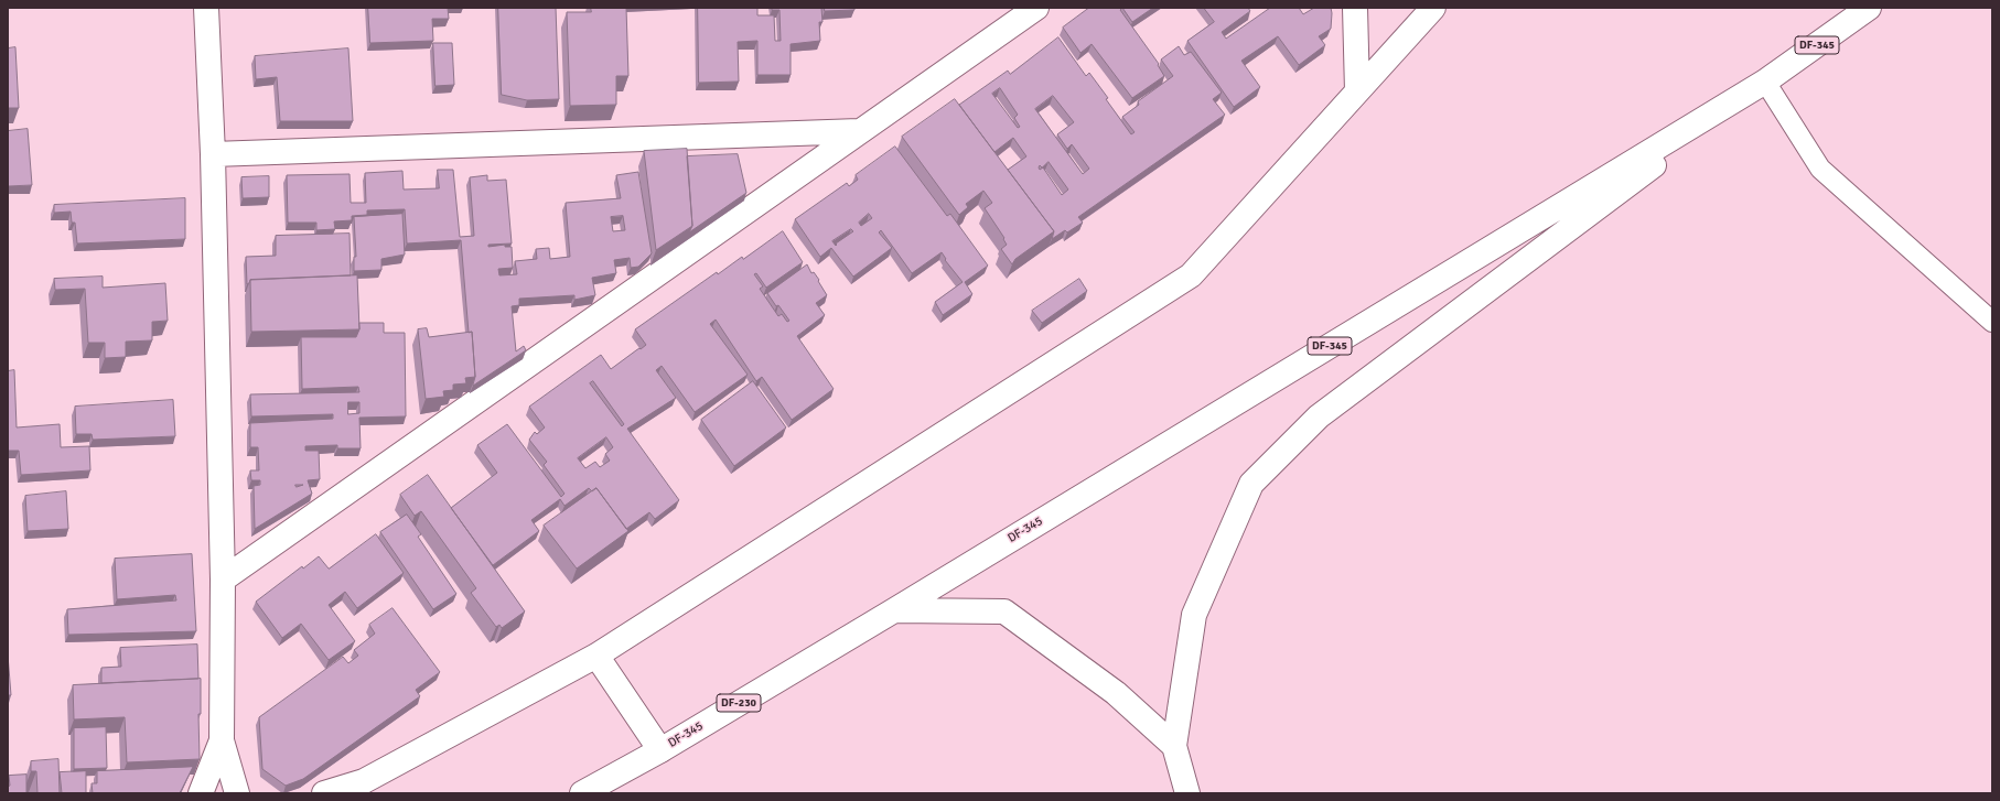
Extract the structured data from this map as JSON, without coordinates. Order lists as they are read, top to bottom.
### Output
{
  "streets": {
    "street": ["DF-345", "DF-230"]
  }
}
